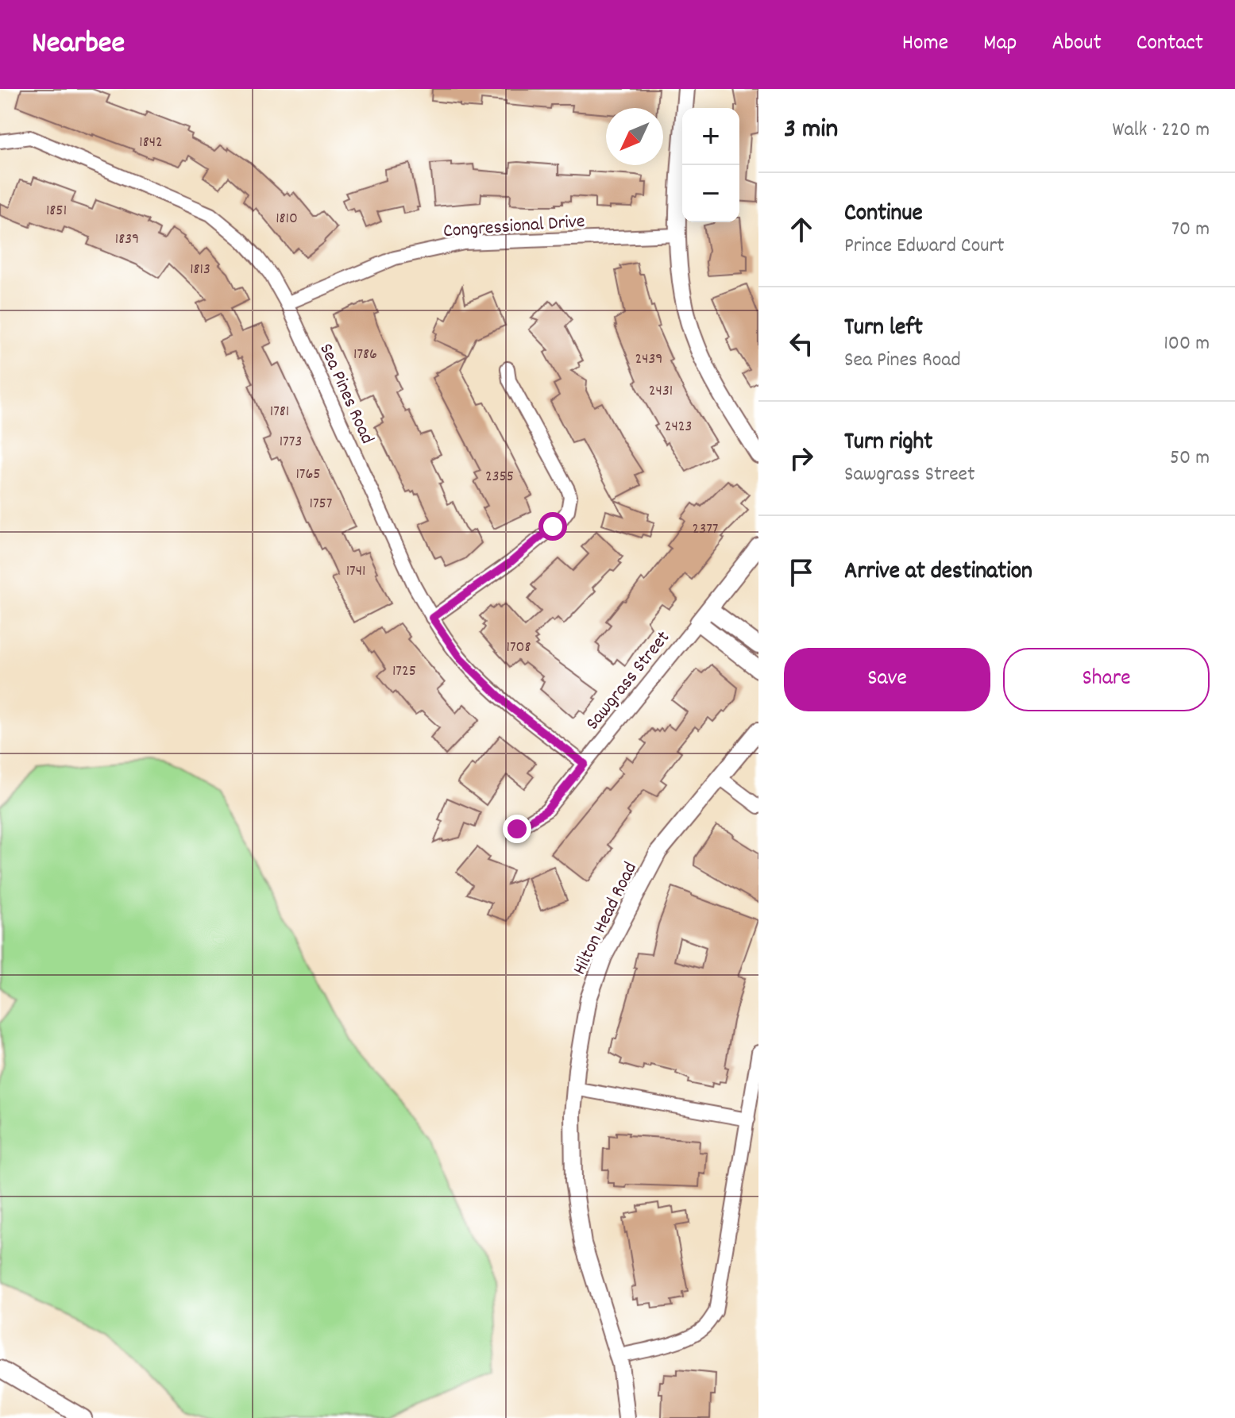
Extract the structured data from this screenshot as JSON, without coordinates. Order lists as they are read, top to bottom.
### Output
{
  "streets": {
    "street": [
      "Congressional Drive",
      "Sea Pines Road",
      "Sawgrass Street",
      "Hilton Head Road"
    ]
  },
  "crossings": [
    ["Congressional Drive", "Sea Pines Road"],
    ["Sea Pines Road", "Sawgrass Street"]
  ],
  "house_numbers": [
    "1842",
    "1851",
    "1810",
    "1839",
    "1813",
    "1786",
    "2439",
    "2431",
    "1781",
    "2423",
    "1773",
    "1765",
    "2355",
    "1757",
    "2377",
    "1741",
    "1708",
    "1725"
  ],
  "north": "bottom left",
  "page": {
    "header": "Nearbee",
    "nav": [
      "Home",
      "Map",
      "About",
      "Contact"
    ],
    "heading": ["3 min", "Walk · 220 m"],
    "map_buttons": ["+", "−"],
    "list": [
      ["Continue", "Prince Edward Court", "70 m"],
      ["Turn left", "Sea Pines Road", "100 m"],
      ["Turn right", "Sawgrass Street", "50 m"],
      "Arrive at destination"
    ],
    "buttons": ["Save", "Share"]
  }
}
